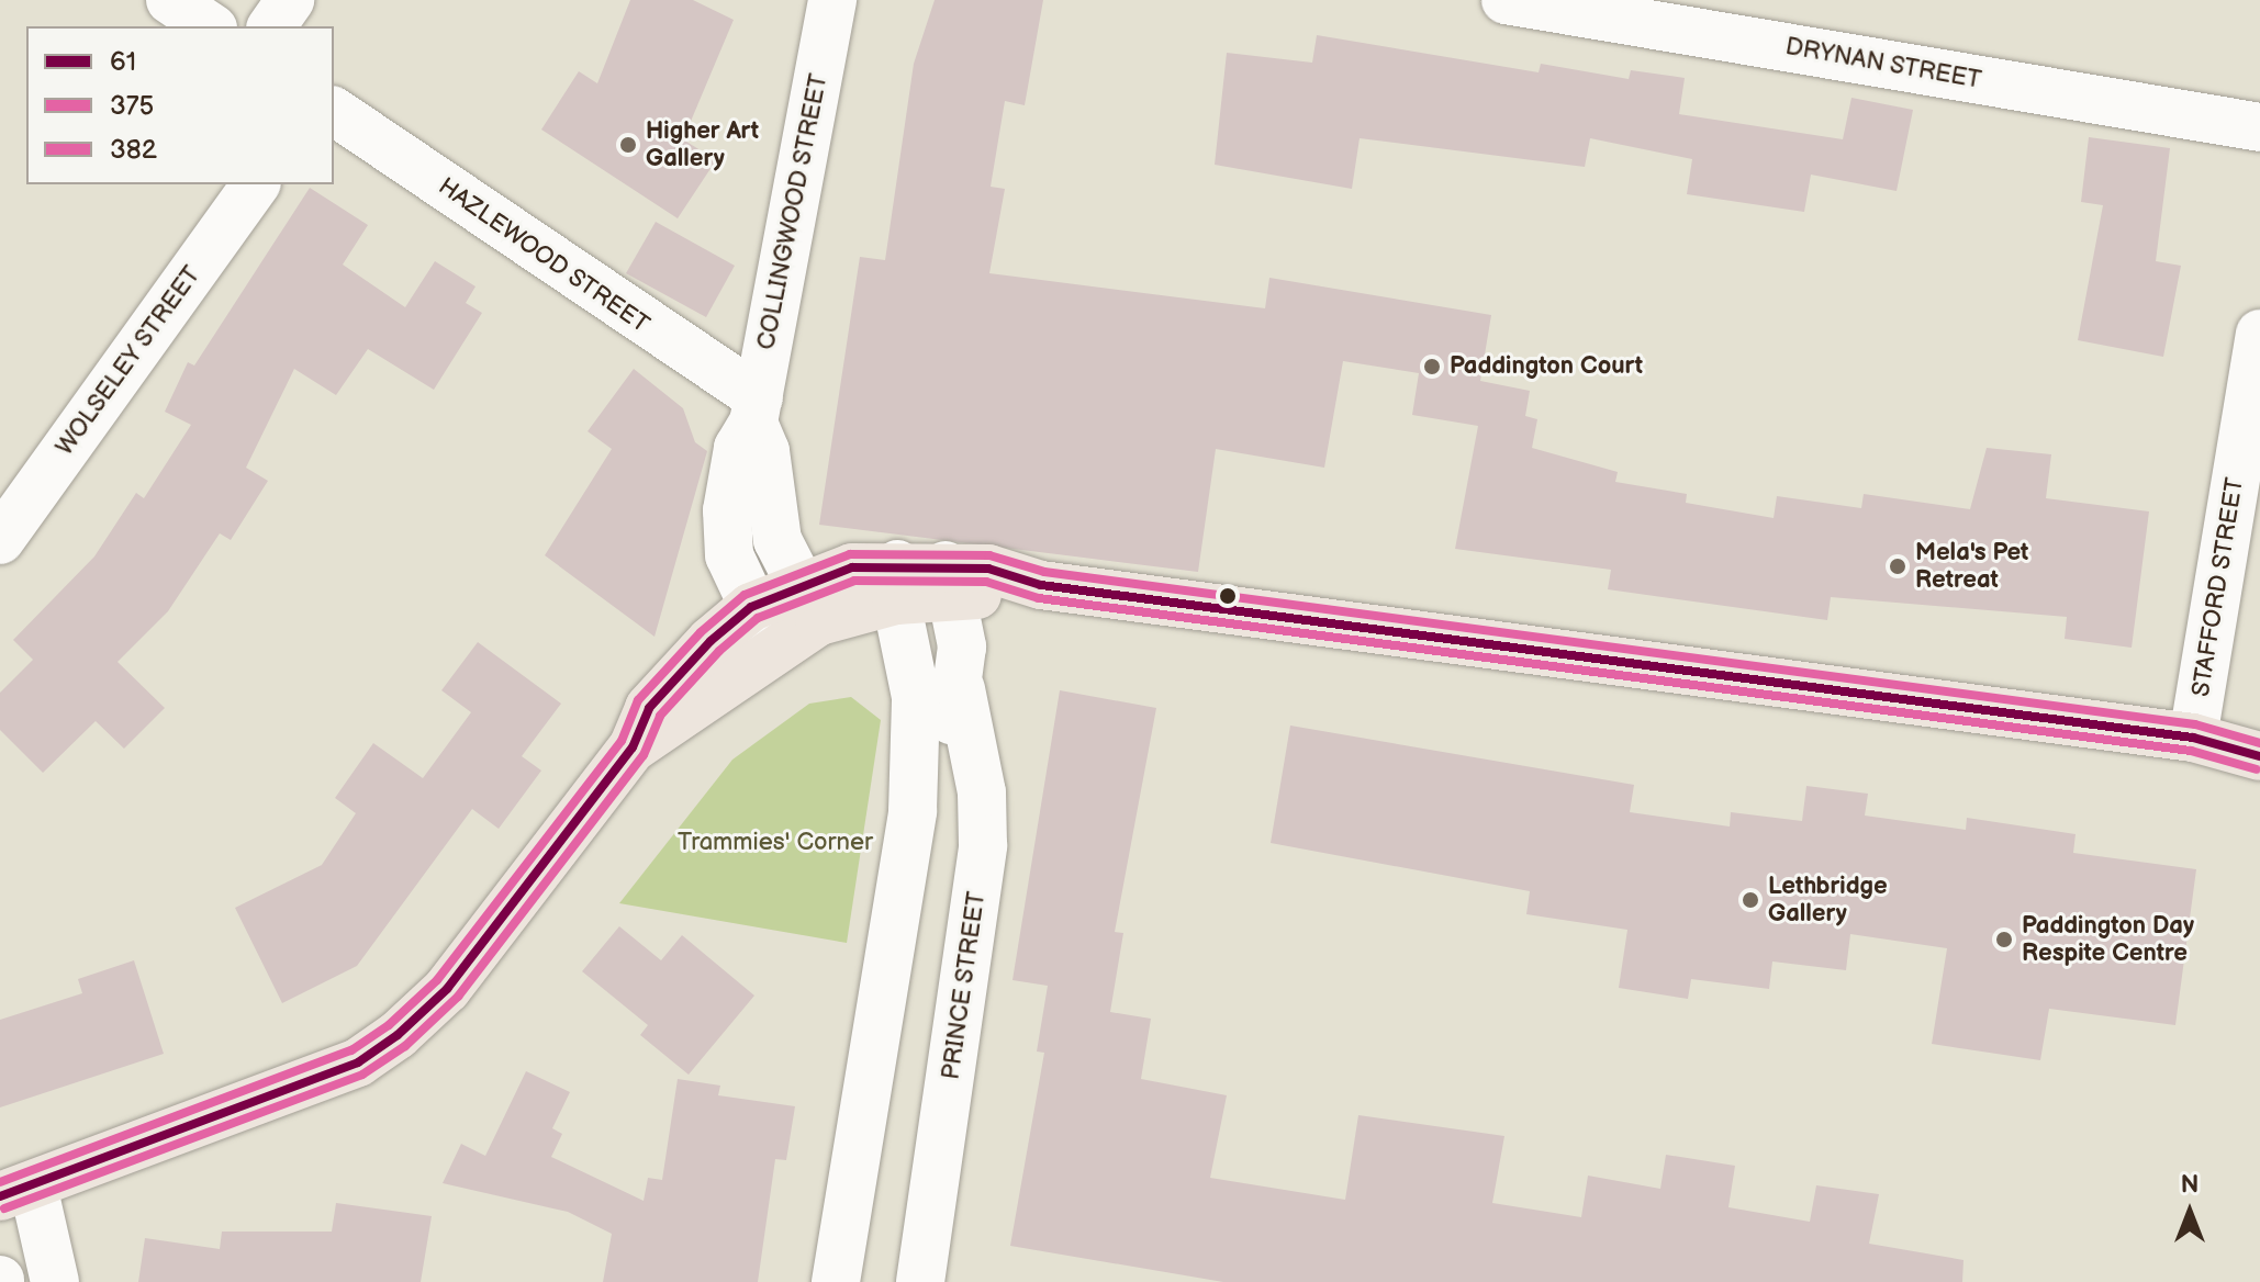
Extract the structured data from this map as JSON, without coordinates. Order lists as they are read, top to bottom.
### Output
{
  "streets": {
    "street": [
      "DRYNAN STREET",
      "COLLINGWOOD STREET",
      "HAZLEWOOD STREET",
      "WOLSELEY STREET",
      "STAFFORD STREET",
      "PRINCE STREET"
    ]
  },
  "crossings": [
    ["COLLINGWOOD STREET", "HAZLEWOOD STREET"]
  ],
  "parks": ["Trammies' Corner"],
  "places": [
    "Higher Art Gallery",
    "Paddington Court",
    "Mela's Pet Retreat",
    "Lethbridge Gallery",
    "Paddington Day Respite Centre"
  ],
  "lines": ["transit line 382", "transit line 61", "transit line 375"],
  "legend": ["61", "375", "382"],
  "north": "top"
}
